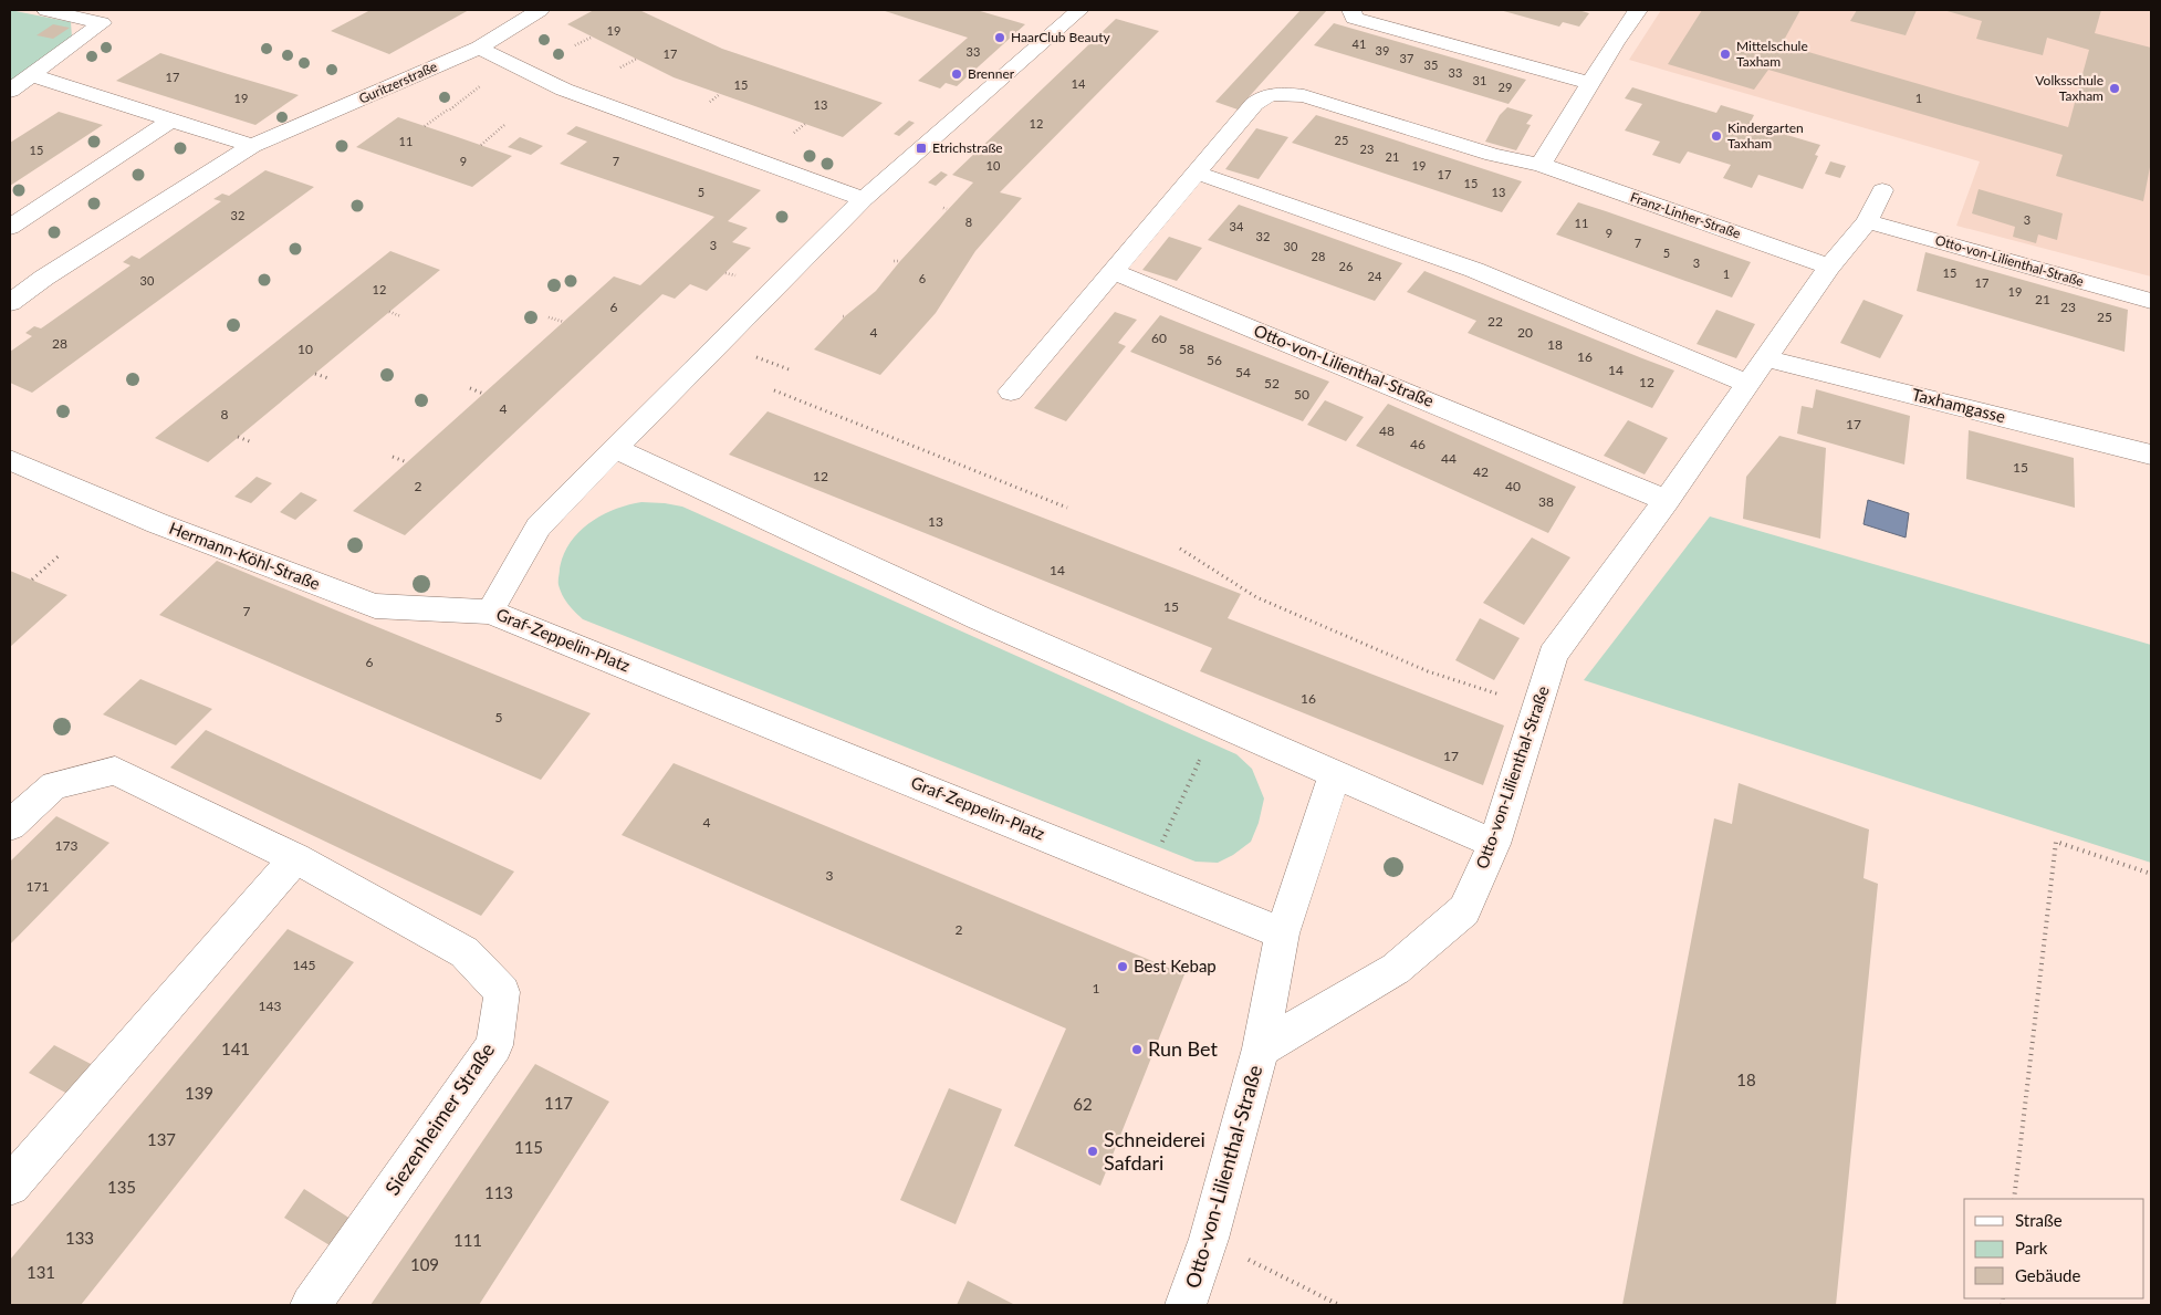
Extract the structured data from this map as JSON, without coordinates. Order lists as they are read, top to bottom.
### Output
{
  "streets": {
    "street": [
      "Guritzerstraße",
      "Franz-Linher-Straße",
      "Otto-von-Lilienthal-Straße",
      "Taxhamgasse",
      "Hermann-Köhl-Straße",
      "Graf-Zeppelin-Platz",
      "Siezenheimer Straße"
    ]
  },
  "crossings": [
    ["Franz-Linher-Straße", "Otto-von-Lilienthal-Straße"],
    ["Otto-von-Lilienthal-Straße", "Taxhamgasse"],
    ["Otto-von-Lilienthal-Straße", "Graf-Zeppelin-Platz"],
    ["Hermann-Köhl-Straße", "Graf-Zeppelin-Platz"]
  ],
  "places": {
    "other": [
      "HaarClub Beauty",
      "Mittelschule Taxham",
      "Brenner",
      "Volksschule Taxham",
      "Kindergarten Taxham",
      "Best Kebap",
      "Run Bet",
      "Schneiderei Safdari"
    ],
    "transit": ["Etrichstraße"]
  },
  "house_numbers": [
    "19",
    "41",
    "39",
    "33",
    "17",
    "37",
    "35",
    "33",
    "17",
    "31",
    "14",
    "15",
    "29",
    "19",
    "1",
    "13",
    "12",
    "25",
    "11",
    "23",
    "15",
    "21",
    "9",
    "7",
    "10",
    "19",
    "17",
    "15",
    "5",
    "13",
    "32",
    "3",
    "8",
    "11",
    "34",
    "9",
    "32",
    "7",
    "3",
    "30",
    "5",
    "28",
    "3",
    "26",
    "15",
    "1",
    "24",
    "6",
    "30",
    "17",
    "12",
    "19",
    "21",
    "6",
    "23",
    "25",
    "22",
    "4",
    "20",
    "60",
    "28",
    "18",
    "10",
    "58",
    "16",
    "56",
    "14",
    "54",
    "12",
    "52",
    "50",
    "4",
    "8",
    "17",
    "48",
    "46",
    "44",
    "15",
    "42",
    "12",
    "2",
    "40",
    "38",
    "13",
    "14",
    "15",
    "7",
    "6",
    "16",
    "5",
    "17",
    "4",
    "173",
    "3",
    "171",
    "2",
    "145",
    "1",
    "143",
    "141",
    "18",
    "139",
    "117",
    "62",
    "137",
    "115",
    "135",
    "113",
    "133",
    "111",
    "109",
    "131"
  ],
  "legend": ["Straße", "Park", "Gebäude"]
}
